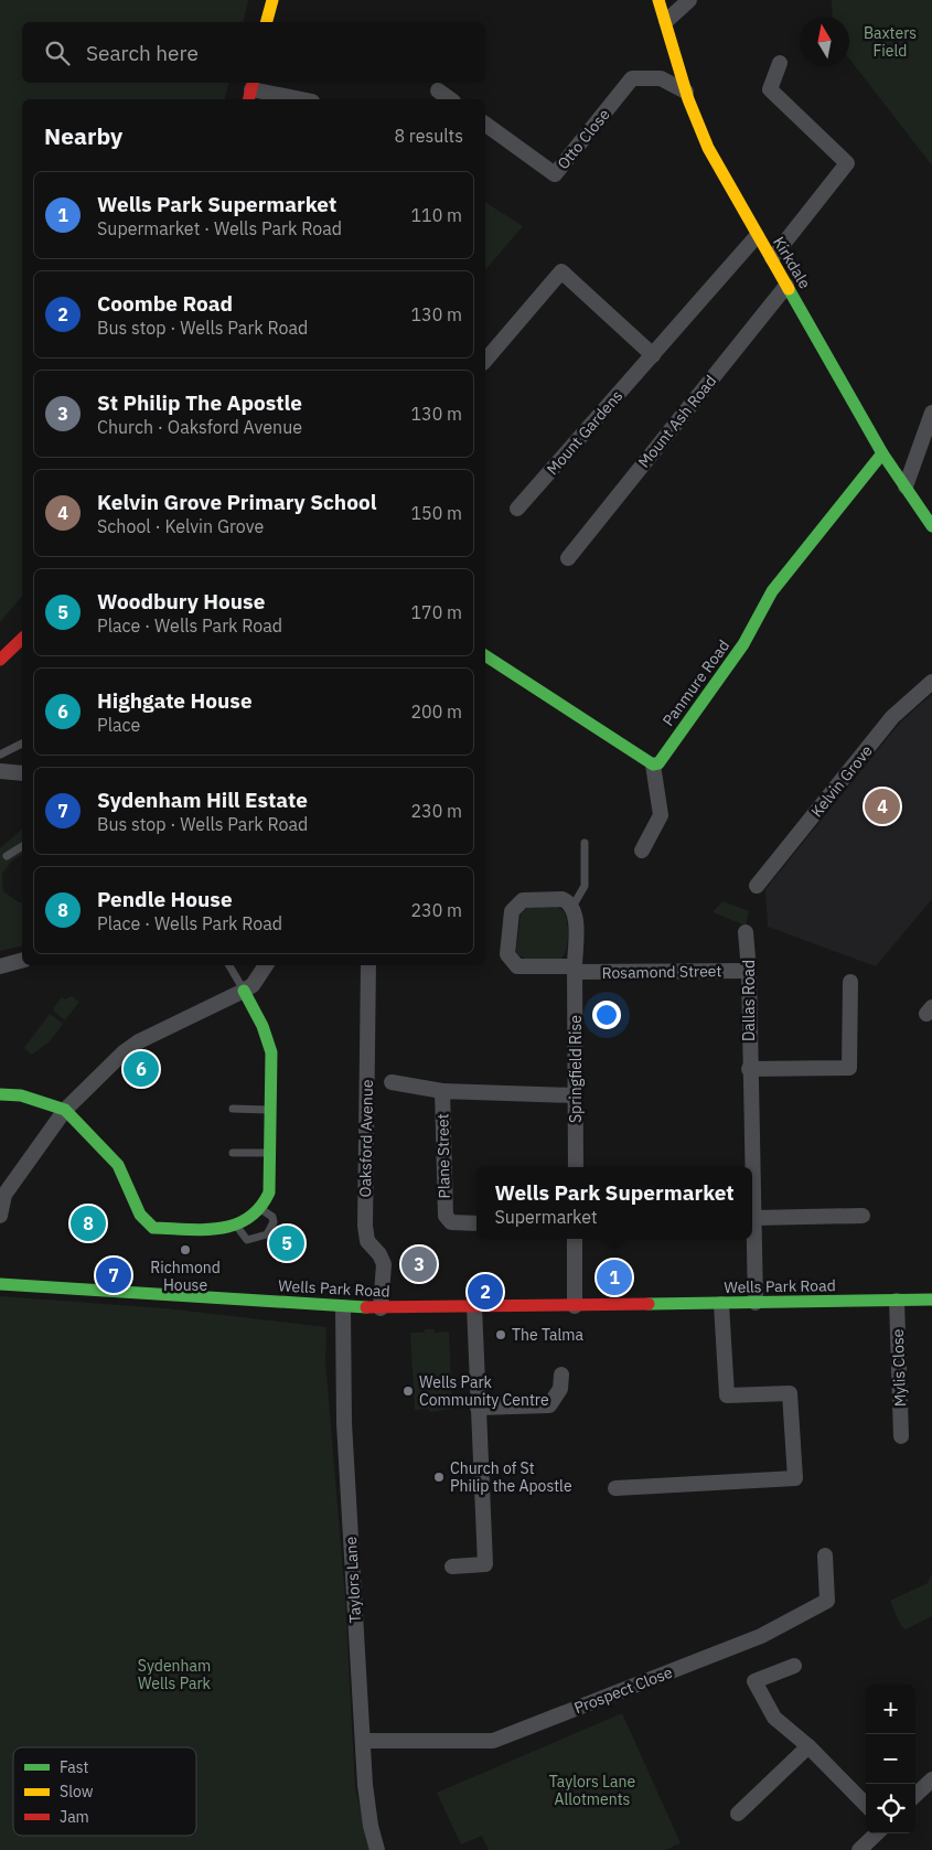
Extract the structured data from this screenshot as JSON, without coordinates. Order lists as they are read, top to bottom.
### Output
{
  "streets": {
    "street": [
      "Otto Close",
      "Kirkdale",
      "Mount Ash Road",
      "Mount Gardens",
      "Panmure Road",
      "Kelvin Grove",
      "Rosamond Street",
      "Dallas Road",
      "Springfield Rise",
      "Oaksford Avenue",
      "Plane Street",
      "Wells Park Road",
      "Mylis Close",
      "Taylors Lane",
      "Prospect Close"
    ]
  },
  "crossings": [
    ["Otto Close", "Kirkdale"],
    ["Kirkdale", "Mount Ash Road"],
    ["Kirkdale", "Mount Gardens"],
    ["Kirkdale", "Panmure Road"],
    ["Rosamond Street", "Dallas Road"],
    ["Rosamond Street", "Springfield Rise"],
    ["Dallas Road", "Wells Park Road"],
    ["Springfield Rise", "Plane Street"],
    ["Oaksford Avenue", "Wells Park Road"],
    ["Wells Park Road", "Mylis Close"],
    ["Wells Park Road", "Taylors Lane"],
    ["Taylors Lane", "Prospect Close"]
  ],
  "parks": ["Baxters Field", "Sydenham Wells Park", "Taylors Lane Allotments"],
  "places": [
    "Richmond House",
    "The Talma",
    "Wells Park Community Centre",
    "Church of St Philip the Apostle"
  ],
  "legend": ["Fast", "Slow", "Jam"],
  "north": "top",
  "page": {
    "search": "Search here",
    "heading": ["Nearby", "8 results"],
    "list": [
      {
        "mark": "1",
        "name": "Wells Park Supermarket",
        "note": "Supermarket · Wells Park Road",
        "value": "110 m"
      },
      {
        "mark": "2",
        "name": "Coombe Road",
        "note": "Bus stop · Wells Park Road",
        "value": "130 m"
      },
      {
        "mark": "3",
        "name": "St Philip The Apostle",
        "note": "Church · Oaksford Avenue",
        "value": "130 m"
      },
      {
        "mark": "4",
        "name": "Kelvin Grove Primary School",
        "note": "School · Kelvin Grove",
        "value": "150 m"
      },
      {
        "mark": "5",
        "name": "Woodbury House",
        "note": "Place · Wells Park Road",
        "value": "170 m"
      },
      {
        "mark": "6",
        "name": "Highgate House",
        "note": "Place",
        "value": "200 m"
      },
      {
        "mark": "7",
        "name": "Sydenham Hill Estate",
        "note": "Bus stop · Wells Park Road",
        "value": "230 m"
      },
      {
        "mark": "8",
        "name": "Pendle House",
        "note": "Place · Wells Park Road",
        "value": "230 m"
      }
    ],
    "pins": [
      "4",
      "6",
      "8",
      "5",
      "3",
      "7",
      "1",
      "2"
    ],
    "popup": ["Wells Park Supermarket", "Supermarket"],
    "map_buttons": ["+", "−"]
  }
}
